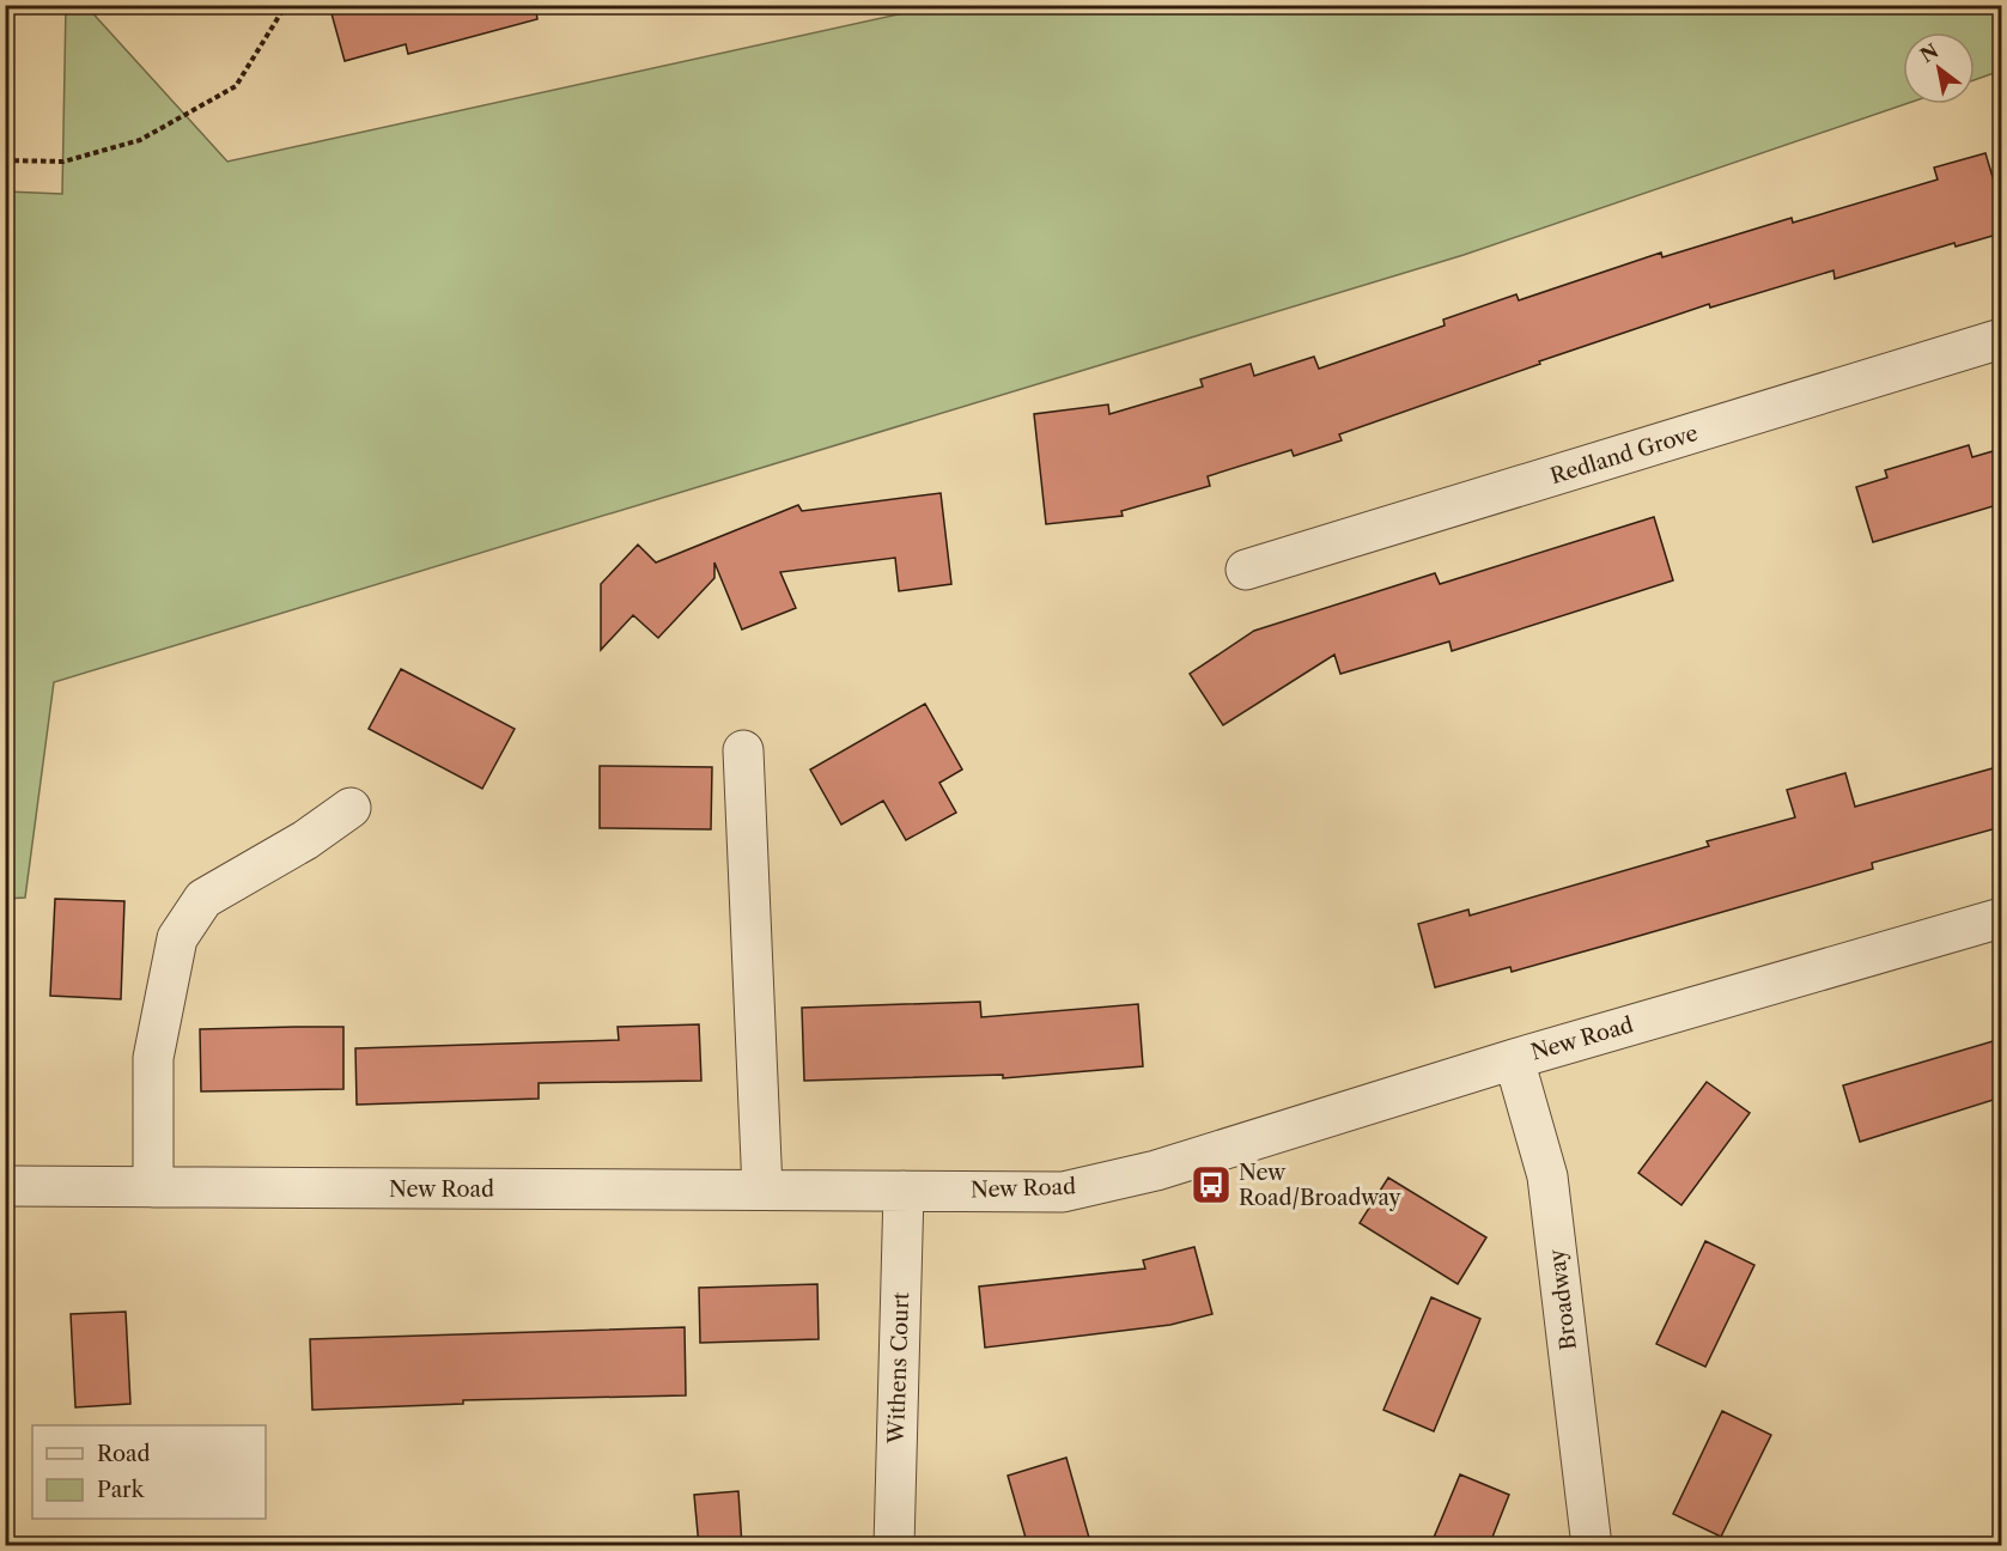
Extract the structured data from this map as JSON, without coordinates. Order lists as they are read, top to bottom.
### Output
{
  "streets": {
    "street": [
      "Redland Grove",
      "New Road",
      "Broadway",
      "Withens Court"
    ]
  },
  "crossings": [
    ["New Road", "Broadway"],
    ["New Road", "Withens Court"]
  ],
  "places": {
    "bus stop": ["New Road/Broadway"]
  },
  "legend": ["Road", "Park"],
  "north": "top left"
}
